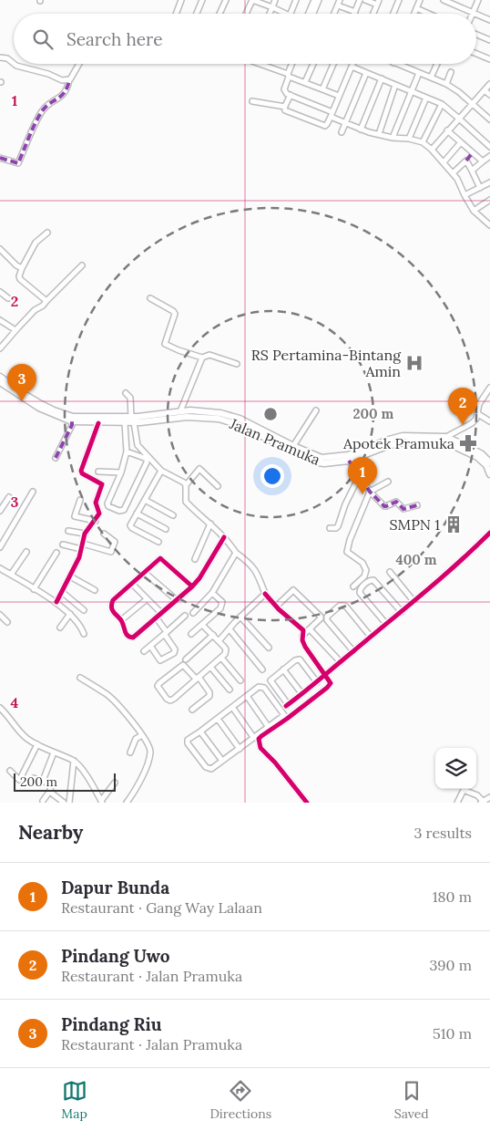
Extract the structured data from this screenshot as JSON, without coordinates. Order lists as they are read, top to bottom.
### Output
{
  "streets": {
    "main road": ["Jalan Pramuka"]
  },
  "places": {
    "hospital": ["RS Pertamina-Bintang Amin"],
    "pharmacy": ["Apotek Pramuka"],
    "building": ["SMPN 1"]
  },
  "scale_bar": "200 m",
  "page": {
    "search": "Search here",
    "pins": ["3", "2", "1"],
    "scale": "200 m",
    "heading": ["Nearby", "3 results"],
    "list": [
      {
        "mark": "1",
        "name": "Dapur Bunda",
        "note": "Restaurant · Gang Way Lalaan",
        "value": "180 m"
      },
      {
        "mark": "2",
        "name": "Pindang Uwo",
        "note": "Restaurant · Jalan Pramuka",
        "value": "390 m"
      },
      {
        "mark": "3",
        "name": "Pindang Riu",
        "note": "Restaurant · Jalan Pramuka",
        "value": "510 m"
      }
    ],
    "nav": ["Map", "Directions", "Saved"]
  },
  "grid": {
    "rows": [
      "1",
      "2",
      "3",
      "4"
    ]
  },
  "rings": ["200 m", "400 m"]
}
